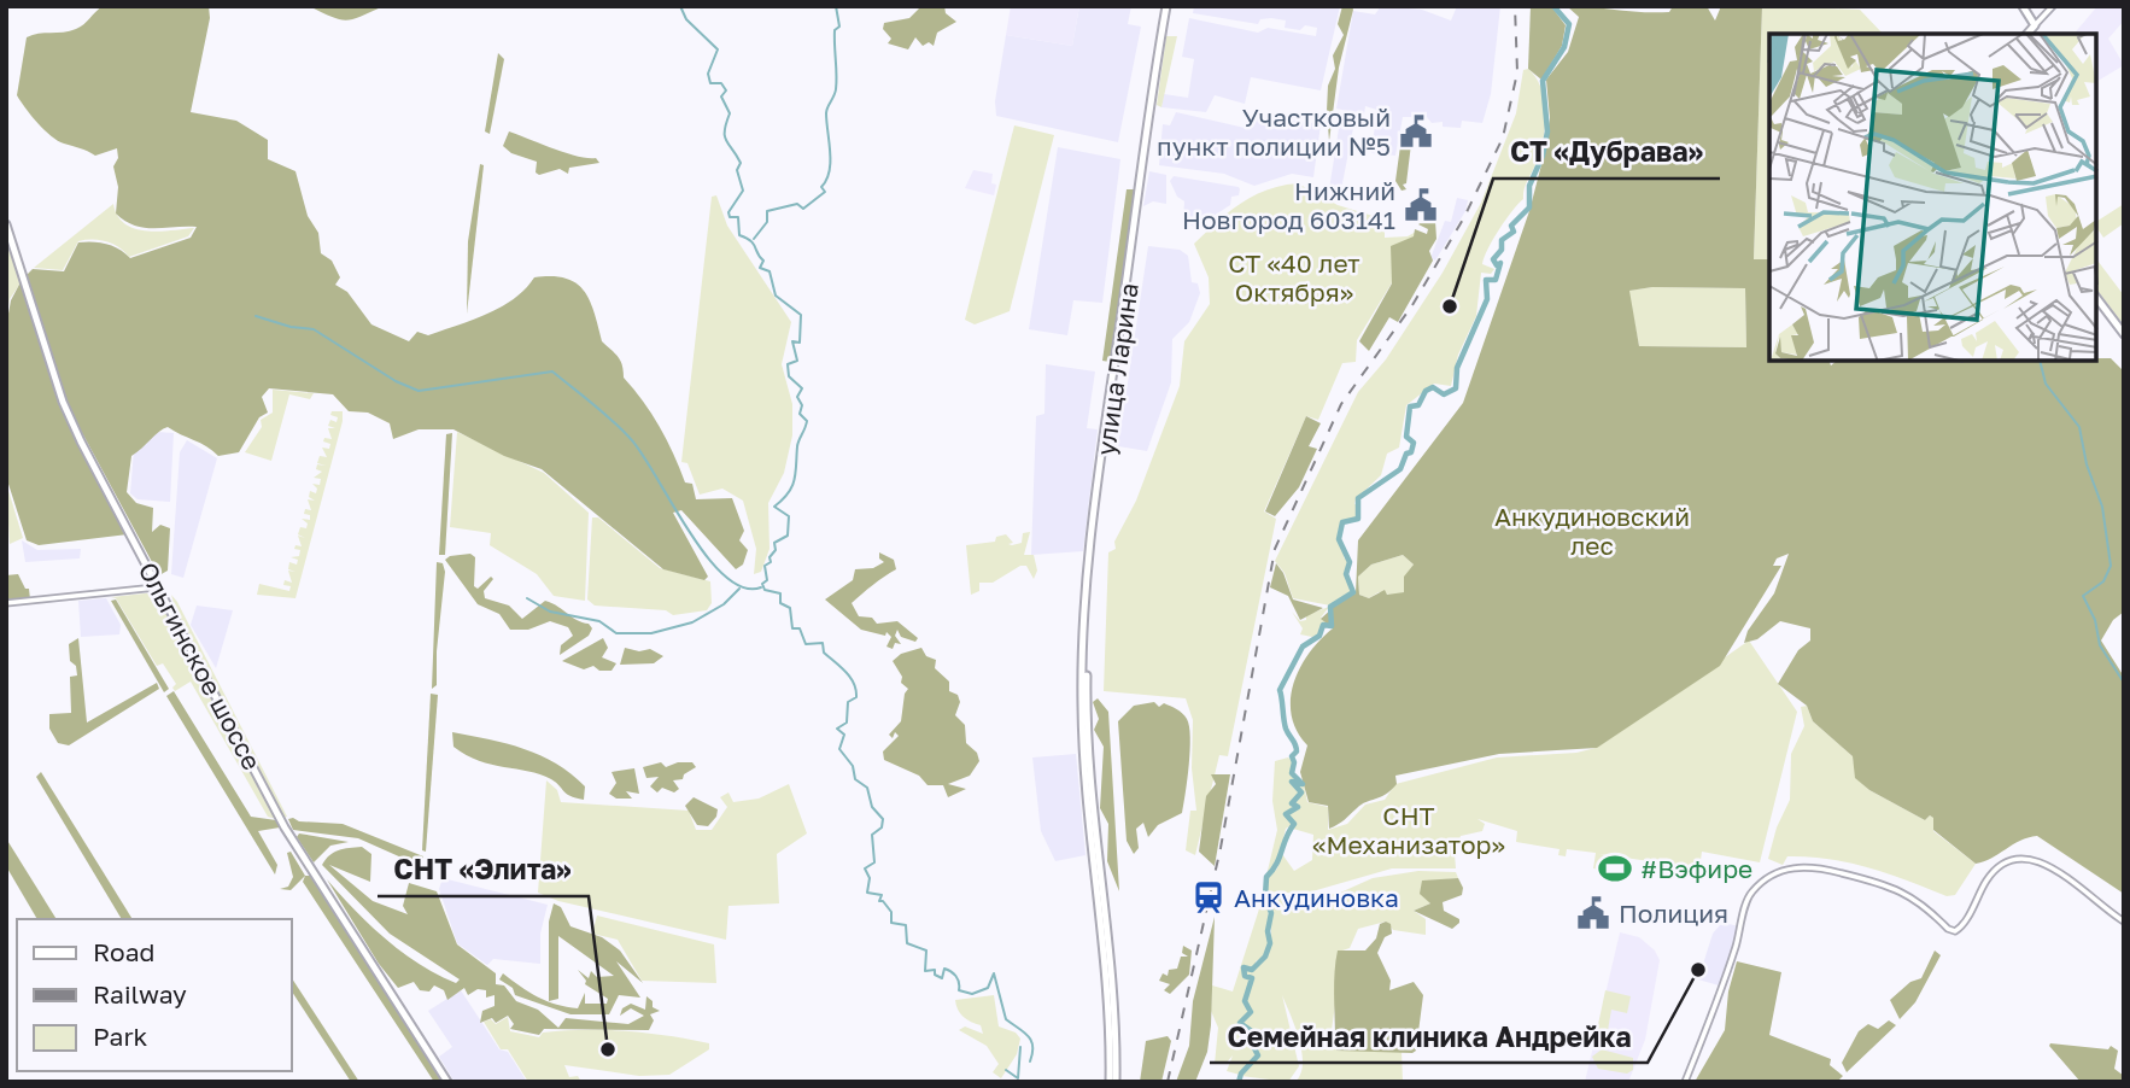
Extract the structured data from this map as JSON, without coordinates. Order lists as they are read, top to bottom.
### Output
{
  "streets": {
    "main road": ["улица Ларина", "Ольгинское шоссе"]
  },
  "parks": ["СТ «40 лет Октября»", "Анкудиновский лес", "СНТ «Механизатор»"],
  "places": {
    "public building": ["Участковый пункт полиции №5", "Нижний Новгород 603141", "Полиция"],
    "other": ["СТ «Дубрава»", "Семейная клиника Андрейка", "СНТ «Элита»"],
    "sports": ["#Вэфире"],
    "station": ["Анкудиновка"]
  },
  "legend": ["Road", "Railway", "Park"]
}
